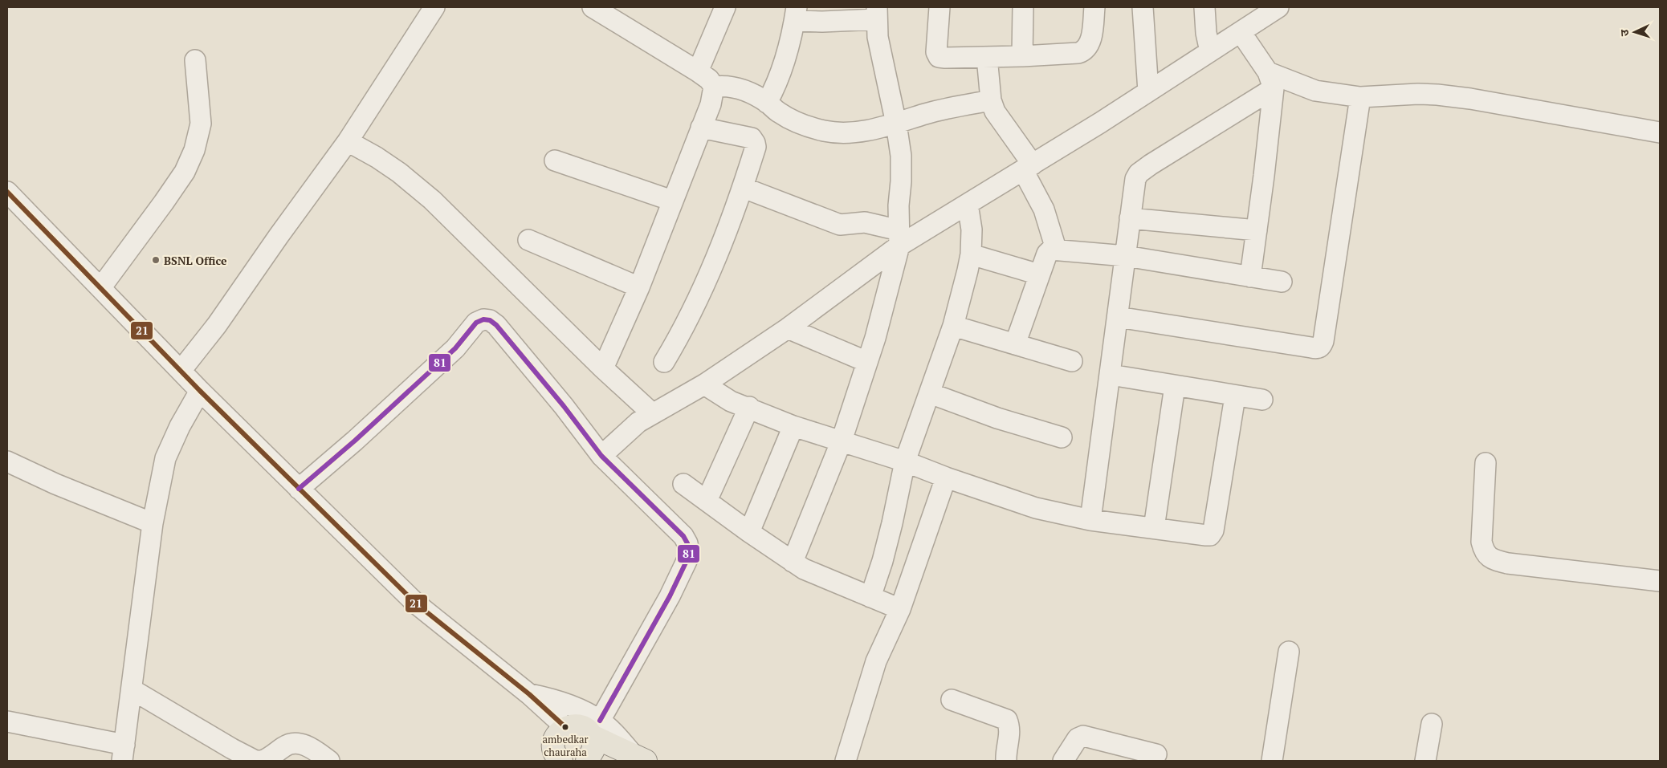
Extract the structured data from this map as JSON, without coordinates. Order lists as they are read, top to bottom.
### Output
{
  "places": ["BSNL Office", "ambedkar chauraha"],
  "lines": ["transit line 21", "transit line 81"],
  "north": "left"
}
